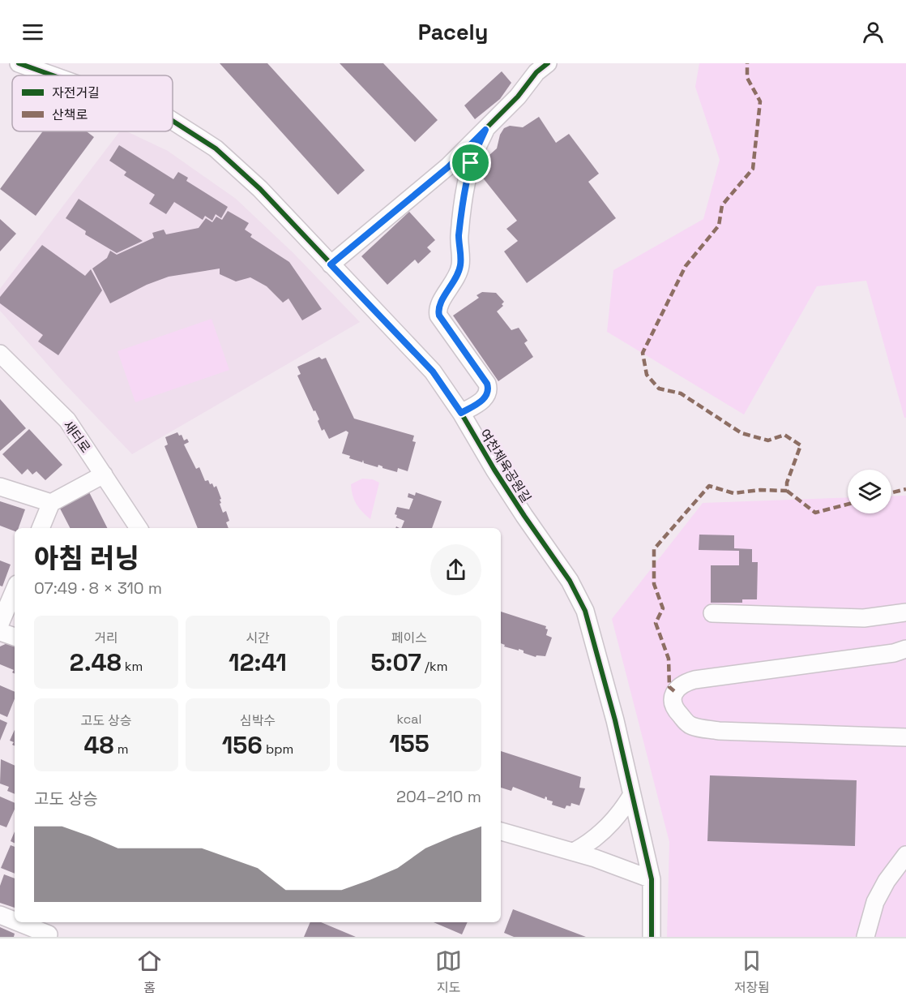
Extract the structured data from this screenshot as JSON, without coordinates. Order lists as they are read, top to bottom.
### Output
{
  "streets": {
    "street": ["새터로", "여천체육공원길"]
  },
  "legend": ["자전거길", "산책로"],
  "page": {
    "header": "Pacely",
    "heading": ["아침 러닝", "07:49 · 8 × 310 m"],
    "stats": [
      ["거리", "2.48 km"],
      ["시간", "12:41"],
      ["페이스", "5:07 /km"],
      ["고도 상승", "48 m"],
      ["심박수", "156 bpm"],
      ["kcal", "155"]
    ],
    "chart": ["고도 상승", "204–210 m"],
    "tabs": ["홈", "지도", "저장됨"]
  }
}
